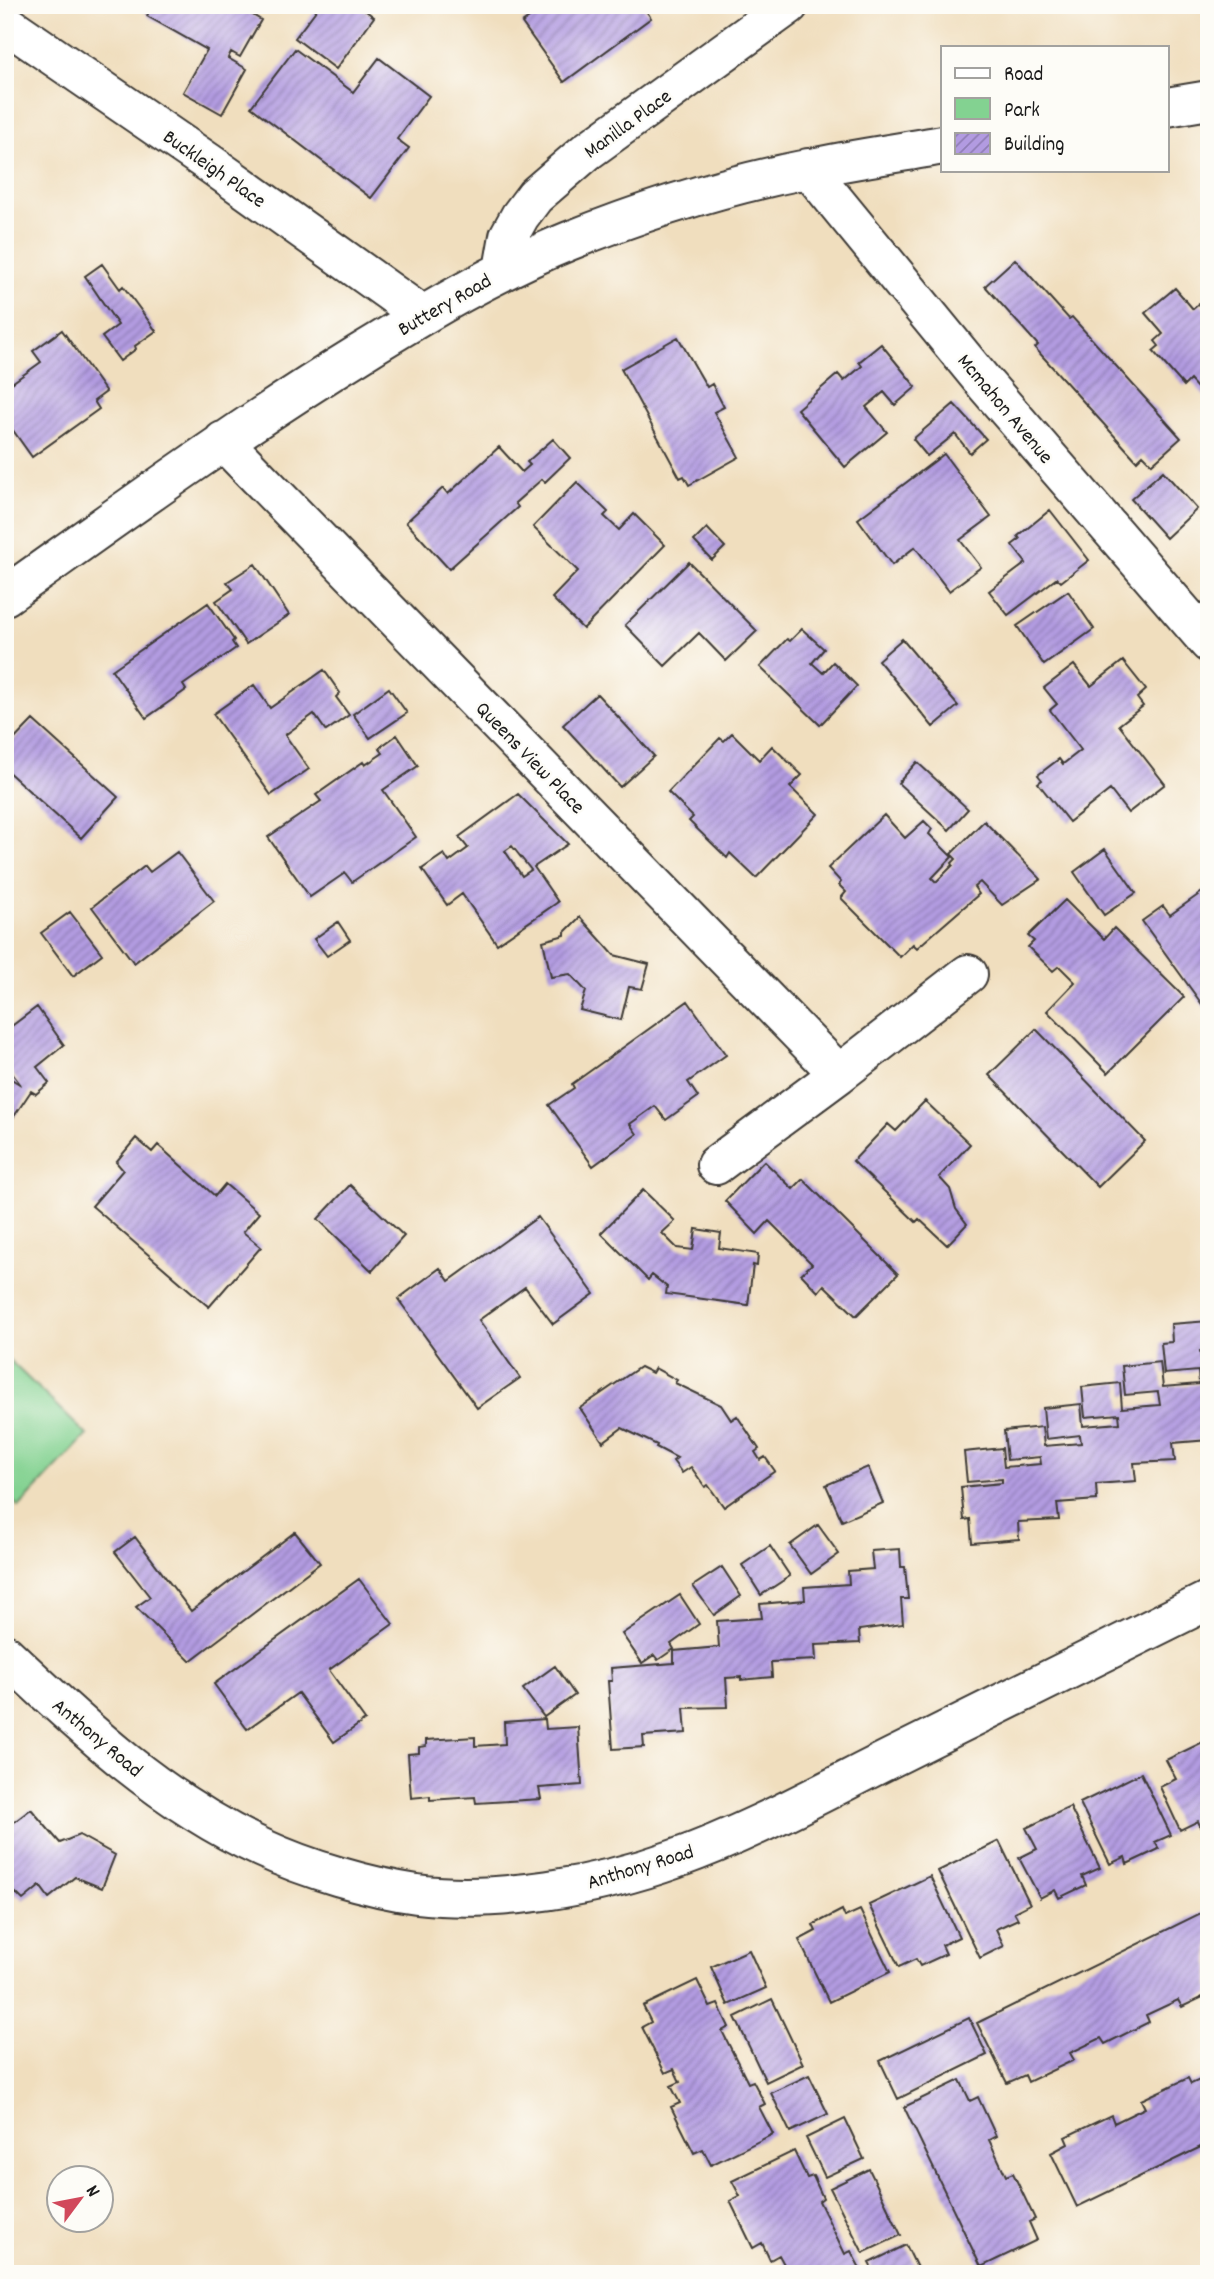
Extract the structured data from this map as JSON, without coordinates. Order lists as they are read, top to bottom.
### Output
{
  "streets": {
    "street": [
      "Manilla Place",
      "Buckleigh Place",
      "Buttery Road",
      "Mcmahon Avenue",
      "Queens View Place",
      "Anthony Road"
    ]
  },
  "crossings": [
    ["Manilla Place", "Buttery Road"],
    ["Buckleigh Place", "Buttery Road"],
    ["Buttery Road", "Mcmahon Avenue"],
    ["Buttery Road", "Queens View Place"]
  ],
  "legend": ["Road", "Park", "Building"],
  "north": "top right"
}
